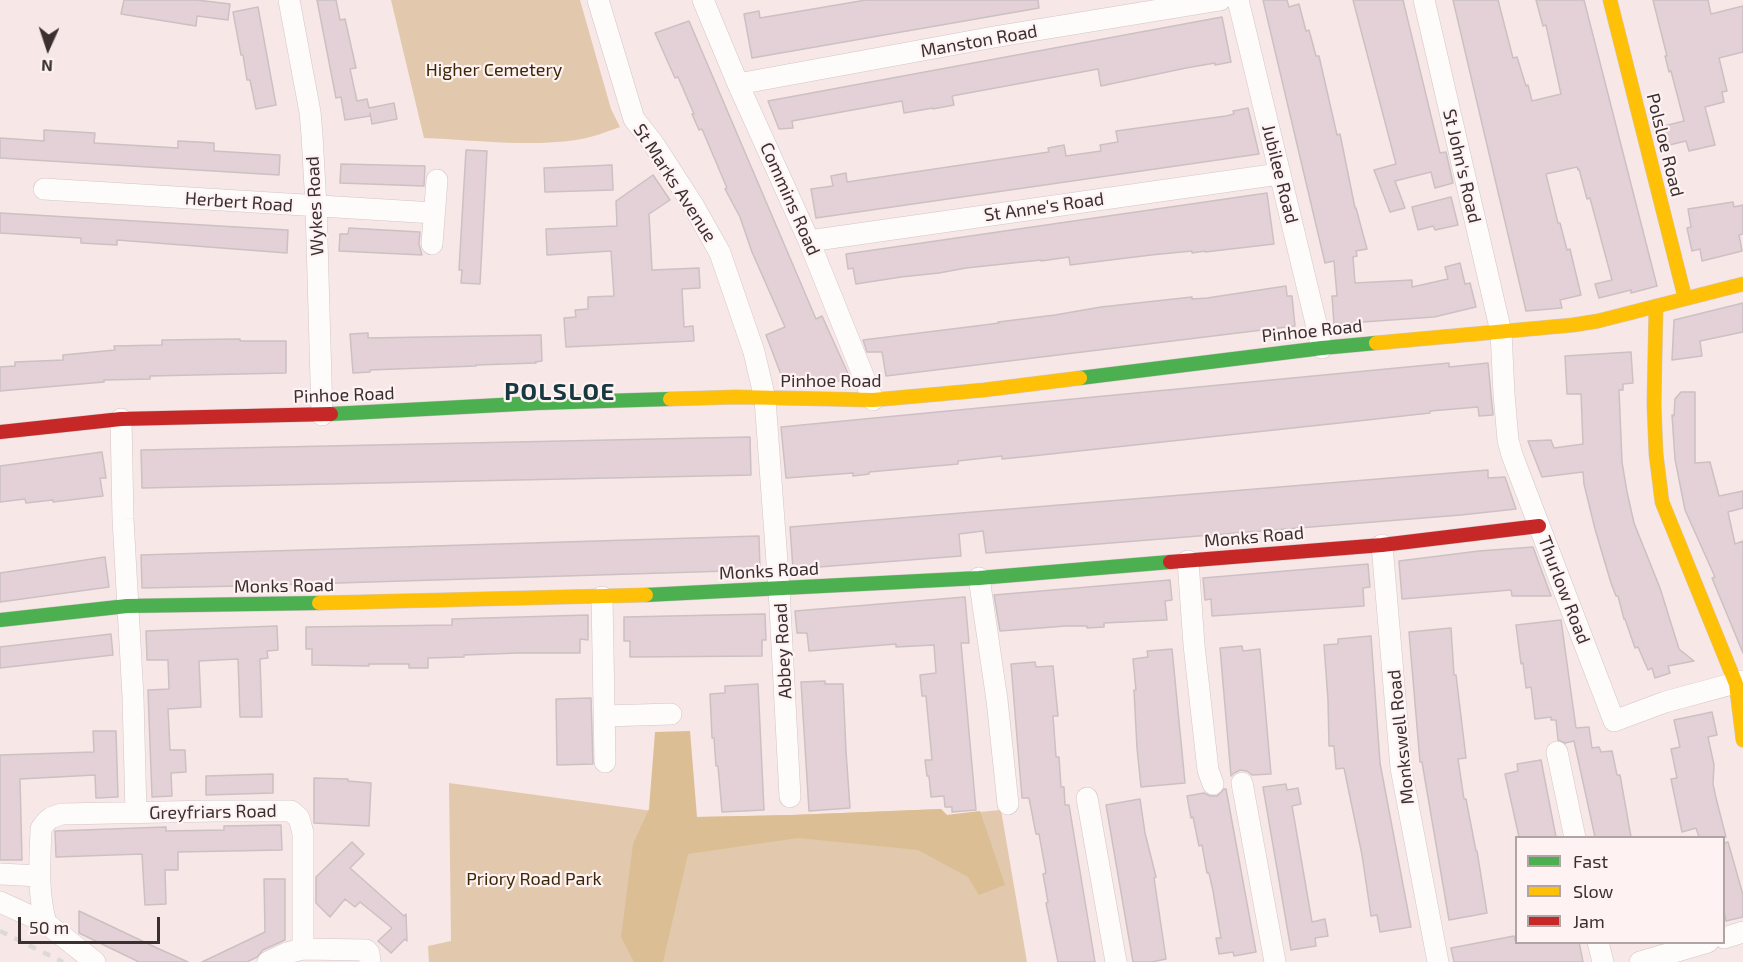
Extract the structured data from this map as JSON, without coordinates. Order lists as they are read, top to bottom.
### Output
{
  "streets": {
    "street": [
      "Manston Road",
      "Polsloe Road",
      "St John's Road",
      "Jubilee Road",
      "St Marks Avenue",
      "Commins Road",
      "Herbert Road",
      "Wykes Road",
      "St Anne's Road",
      "Pinhoe Road",
      "Monks Road",
      "Thurlow Road",
      "Abbey Road",
      "Monkswell Road",
      "Greyfriars Road"
    ]
  },
  "crossings": [
    ["Manston Road", "Commins Road"],
    ["Polsloe Road", "Pinhoe Road"],
    ["St John's Road", "Pinhoe Road"],
    ["St John's Road", "Thurlow Road"],
    ["Jubilee Road", "St Anne's Road"],
    ["Jubilee Road", "Pinhoe Road"],
    ["St Marks Avenue", "Pinhoe Road"],
    ["St Marks Avenue", "Abbey Road"],
    ["Commins Road", "St Anne's Road"],
    ["Commins Road", "Pinhoe Road"],
    ["Herbert Road", "Wykes Road"],
    ["Wykes Road", "Pinhoe Road"],
    ["Pinhoe Road", "Thurlow Road"],
    ["Pinhoe Road", "Abbey Road"],
    ["Pinhoe Road", "Greyfriars Road"],
    ["Monks Road", "Thurlow Road"],
    ["Monks Road", "Abbey Road"],
    ["Monks Road", "Monkswell Road"],
    ["Monks Road", "Greyfriars Road"]
  ],
  "districts": ["POLSLOE"],
  "parks": ["Higher Cemetery", "Priory Road Park"],
  "legend": ["Fast", "Slow", "Jam"],
  "scale_bar": "50 m",
  "north": "bottom"
}
